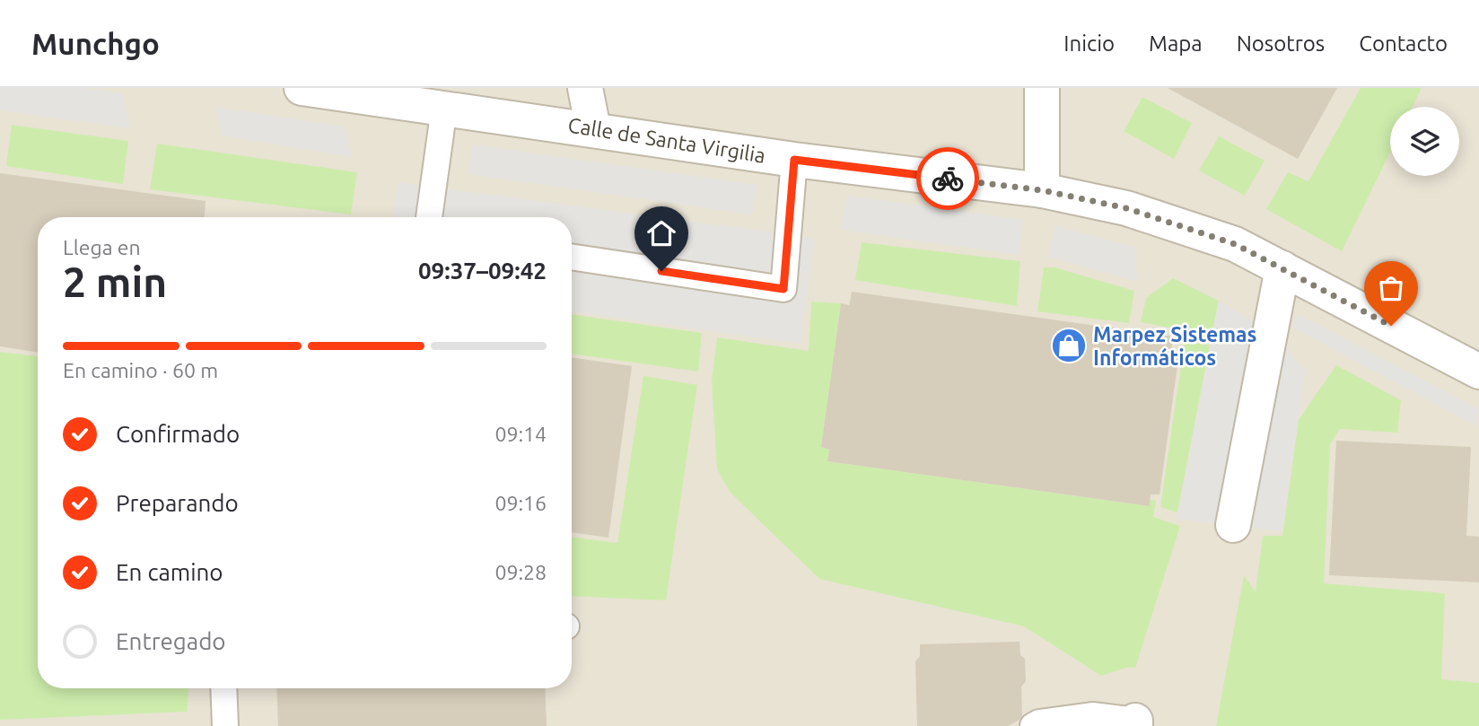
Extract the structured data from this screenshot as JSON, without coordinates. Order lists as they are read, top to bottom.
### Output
{
  "streets": {
    "street": ["Calle de Santa Virgilia"]
  },
  "places": {
    "shop": ["Marpez Sistemas Informáticos"]
  },
  "page": {
    "header": "Munchgo",
    "nav": [
      "Inicio",
      "Mapa",
      "Nosotros",
      "Contacto"
    ],
    "heading": ["2 min", "Llega en", "09:37–09:42"],
    "bar": "En camino · 60 m",
    "list": [
      ["Confirmado", "09:14"],
      ["Preparando", "09:16"],
      ["En camino", "09:28"],
      "Entregado"
    ]
  }
}
